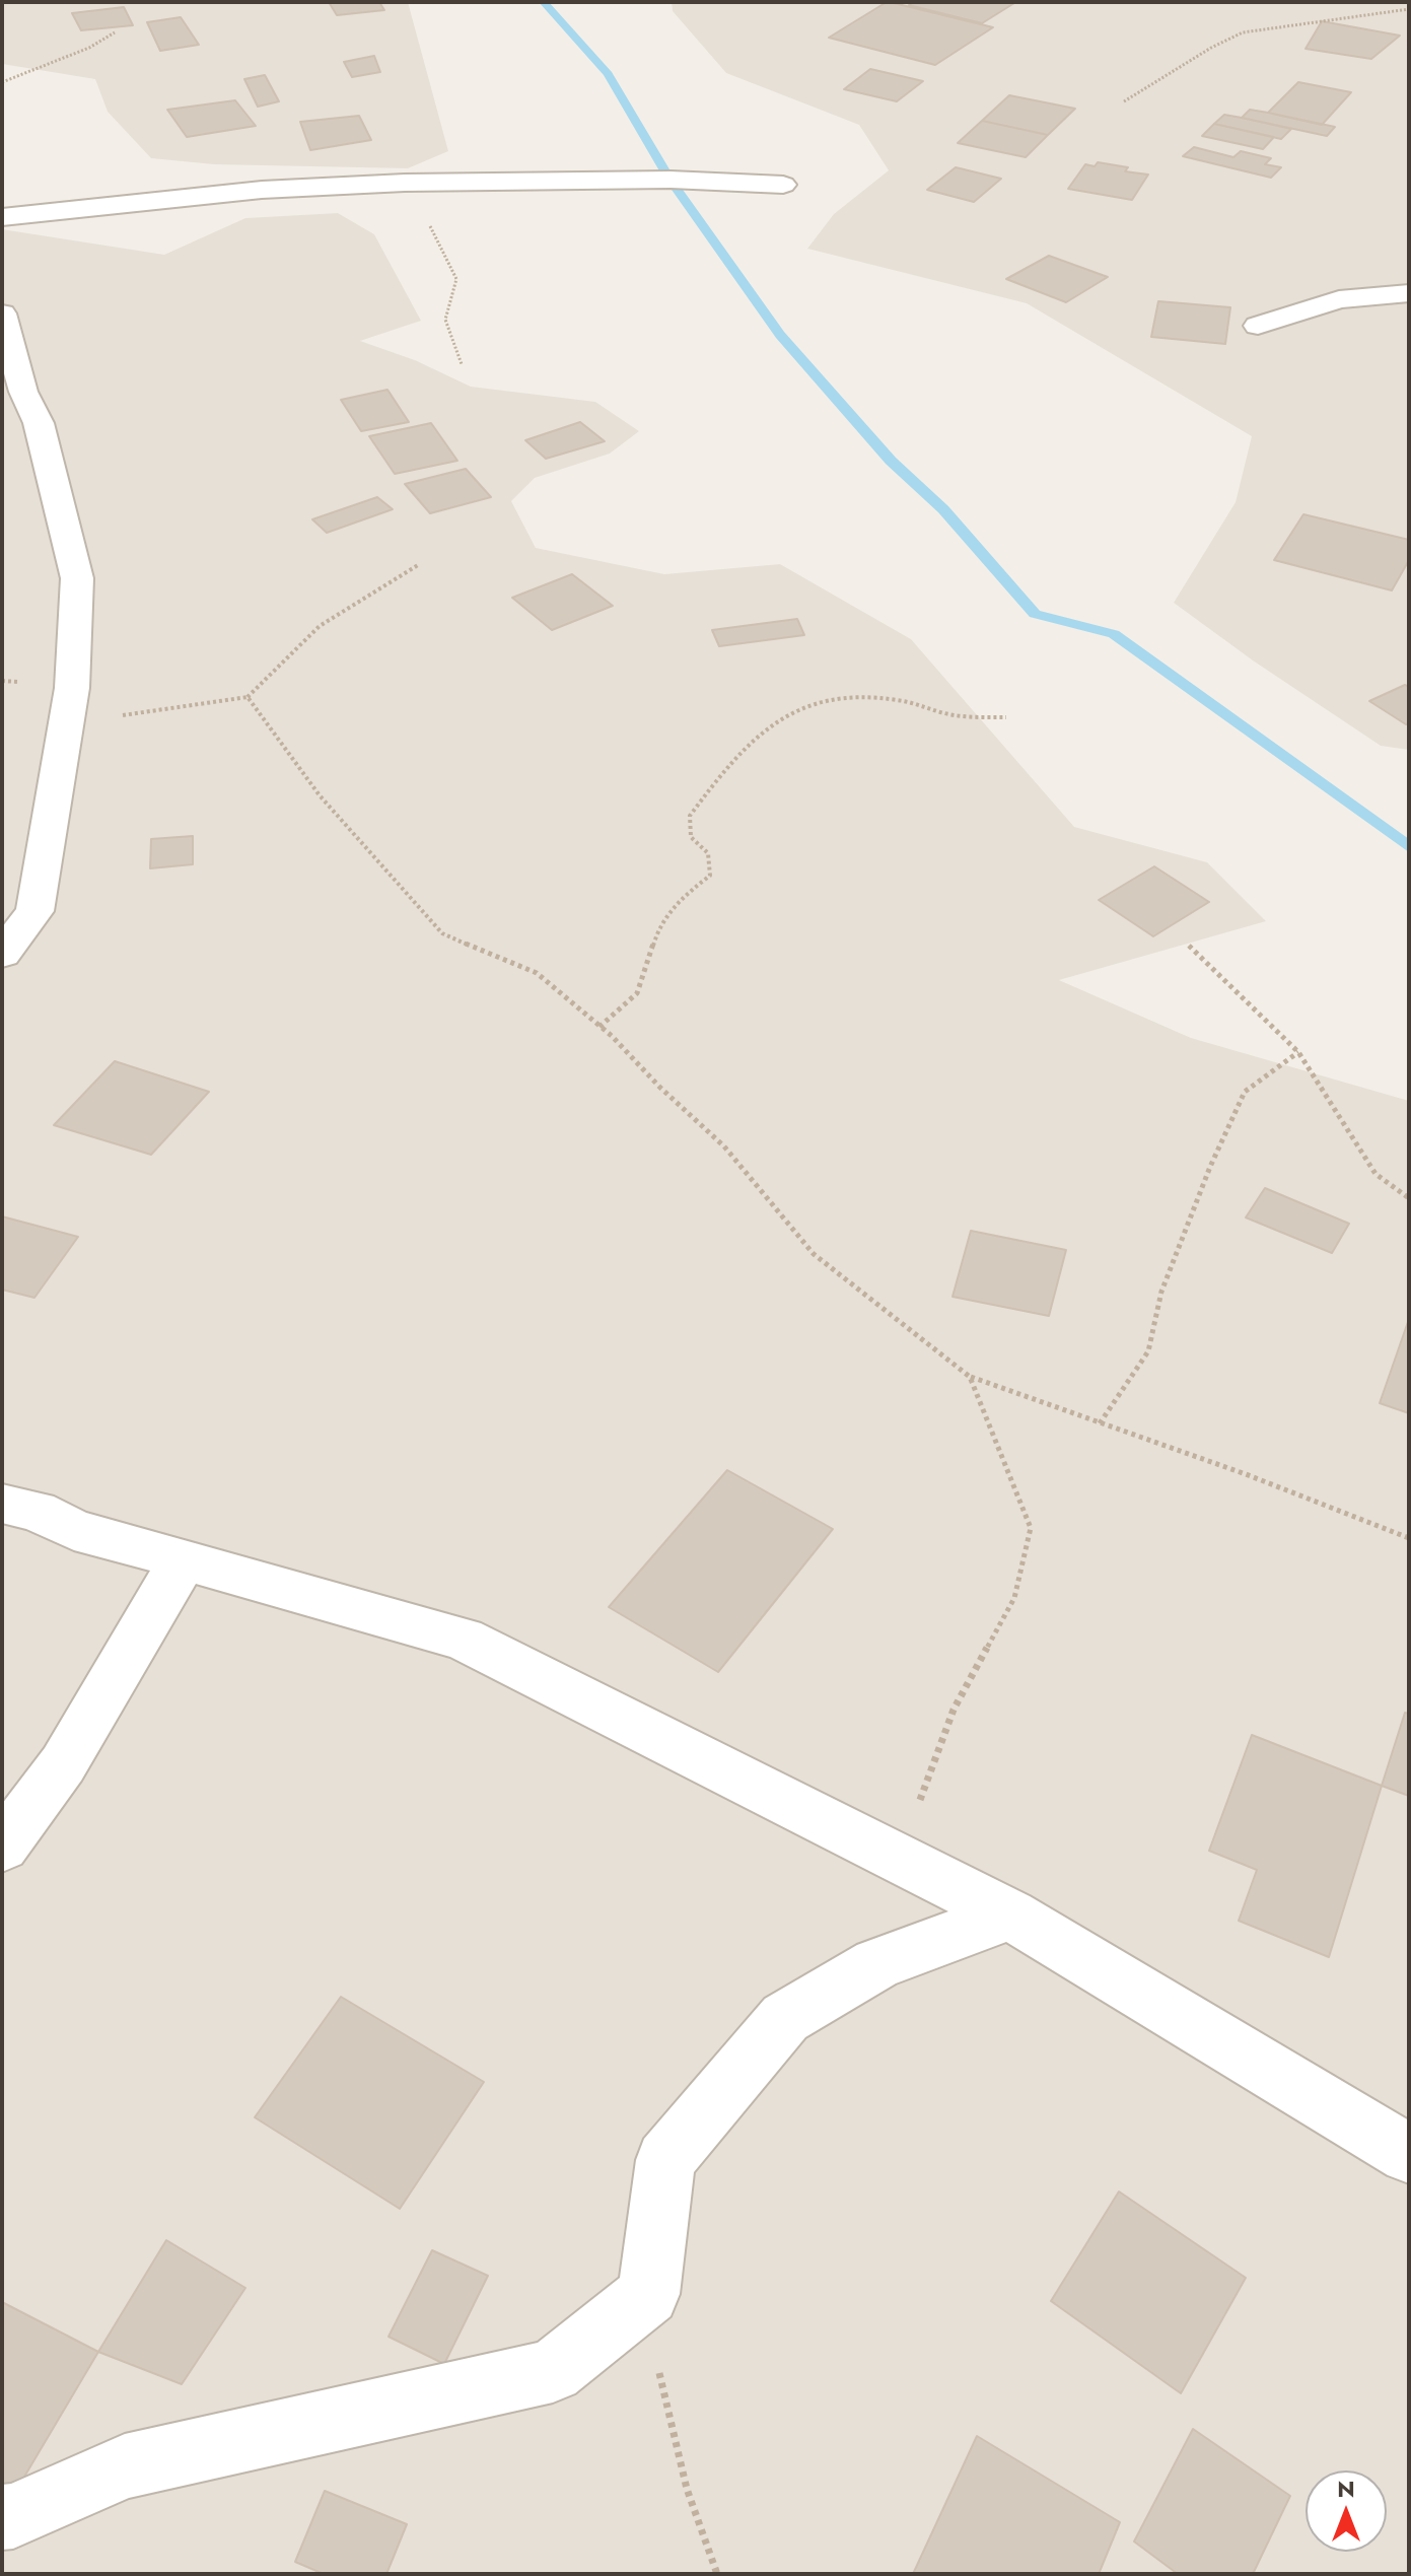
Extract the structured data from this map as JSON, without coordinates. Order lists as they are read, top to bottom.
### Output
{
  "north": "top"
}
